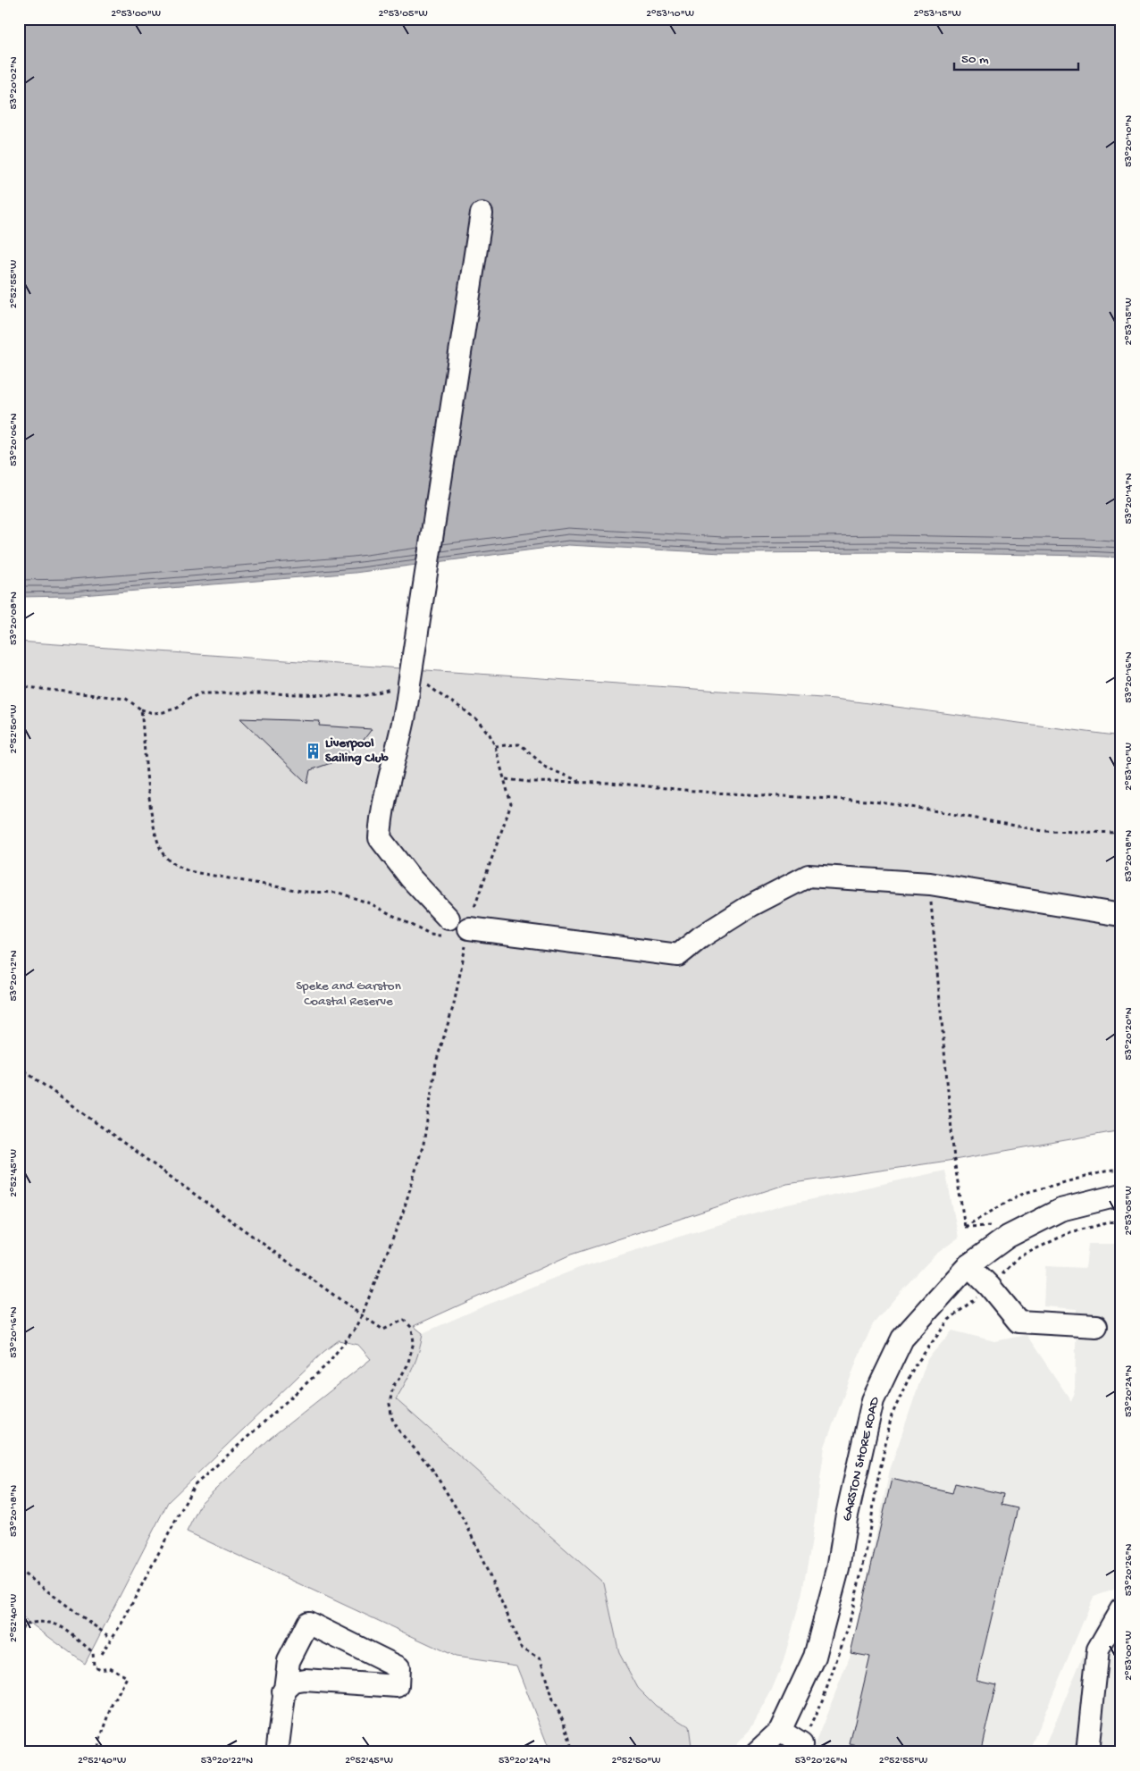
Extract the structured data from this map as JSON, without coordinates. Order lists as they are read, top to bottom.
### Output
{
  "streets": {
    "street": ["GARSTON SHORE ROAD"]
  },
  "parks": ["Speke and Garston Coastal Reserve"],
  "places": {
    "building": ["Liverpool Sailing Club"]
  },
  "scale_bar": "50 m",
  "coordinates": [
    "2°53'00\"W",
    "2°53'05\"W",
    "2°53'10\"W",
    "2°53'15\"W",
    "53°20'02\"N",
    "53°20'10\"N",
    "2°52'55\"W",
    "53°20'06\"N",
    "53°20'14\"N",
    "53°20'08\"N",
    "53°20'16\"N",
    "2°52'50\"W",
    "53°20'18\"N",
    "53°20'12\"N",
    "53°20'20\"N",
    "2°52'45\"W",
    "53°20'24\"N",
    "53°20'26\"N",
    "2°52'40\"W",
    "53°20'22\"N"
  ]
}
